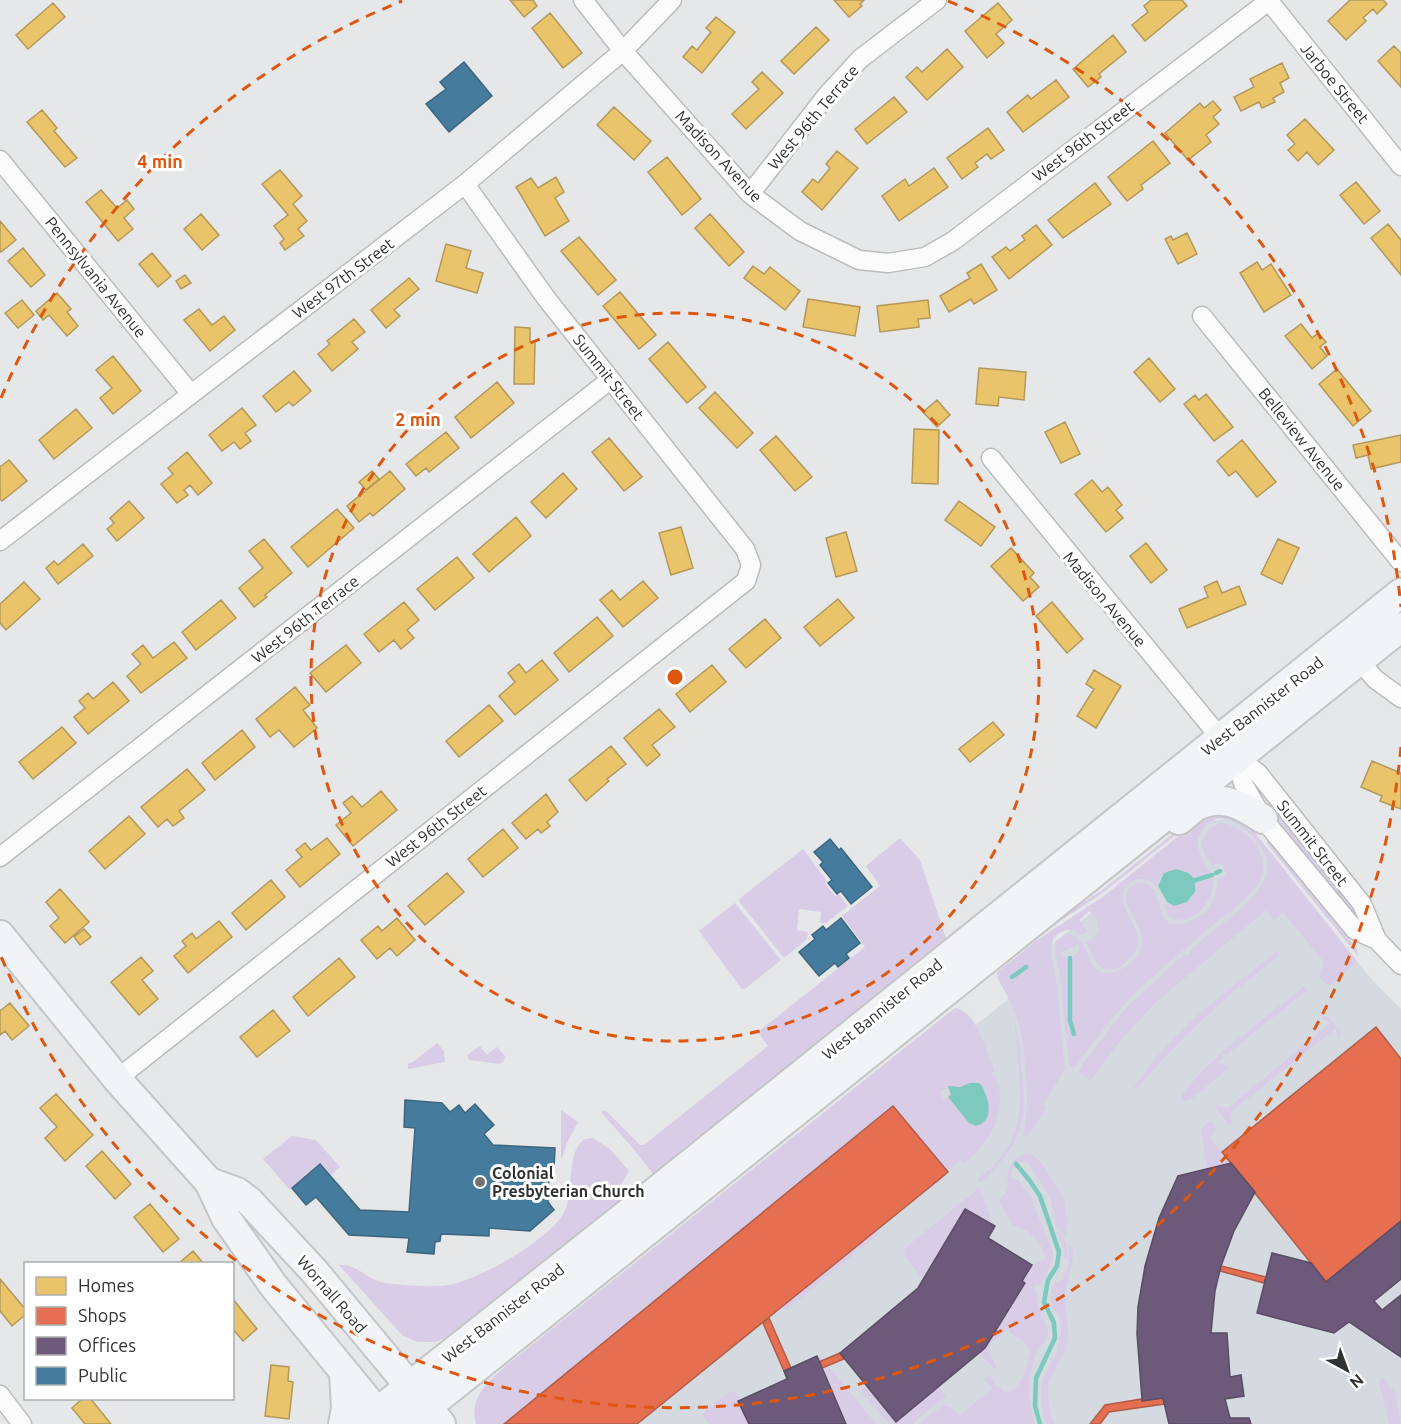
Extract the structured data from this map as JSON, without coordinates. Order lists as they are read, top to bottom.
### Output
{
  "streets": {
    "main road": ["West Bannister Road", "Wornall Road"],
    "street": [
      "Jarboe Street",
      "West 96th Terrace",
      "West 96th Street",
      "Madison Avenue",
      "Pennsylvania Avenue",
      "West 97th Street",
      "Summit Street",
      "Belleview Avenue"
    ]
  },
  "crossings": [
    ["Jarboe Street", "West 96th Street"],
    ["West 96th Terrace", "Madison Avenue"],
    ["West 96th Terrace", "Summit Street"],
    ["West 96th Street", "Madison Avenue"],
    ["West 96th Street", "Summit Street"],
    ["West 96th Street", "Wornall Road"],
    ["Madison Avenue", "West 97th Street"],
    ["Madison Avenue", "Summit Street"],
    ["Madison Avenue", "West Bannister Road"],
    ["Pennsylvania Avenue", "West 97th Street"],
    ["West 97th Street", "Summit Street"],
    ["Summit Street", "West Bannister Road"],
    ["West Bannister Road", "Wornall Road"]
  ],
  "places": ["Colonial Presbyterian Church"],
  "legend": [
    "Homes",
    "Shops",
    "Offices",
    "Public"
  ],
  "north": "bottom right",
  "rings": ["4 min", "2 min"]
}
